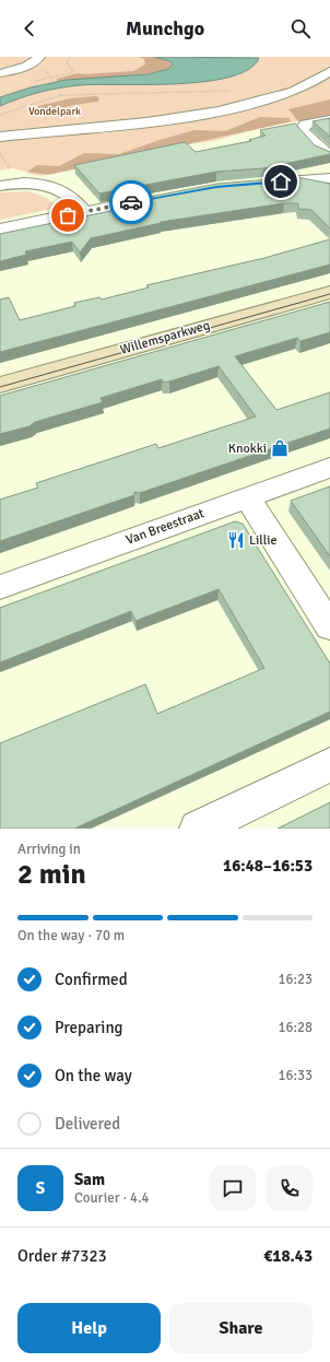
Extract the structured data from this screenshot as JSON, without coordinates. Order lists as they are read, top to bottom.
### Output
{
  "streets": {
    "street": ["Willemsparkweg", "Van Breestraat"]
  },
  "parks": ["Vondelpark"],
  "places": {
    "shop": ["Knokki"],
    "restaurant": ["Lillie"]
  },
  "page": {
    "header": "Munchgo",
    "heading": ["2 min", "Arriving in", "16:48–16:53"],
    "panel": [
      "Sam",
      "Courier · 4.4",
      "Order #7323",
      "€18.43"
    ],
    "bar": "On the way · 70 m",
    "list": [
      ["Confirmed", "16:23"],
      ["Preparing", "16:28"],
      ["On the way", "16:33"],
      "Delivered"
    ],
    "round": "S",
    "buttons": ["Help", "Share"]
  }
}
